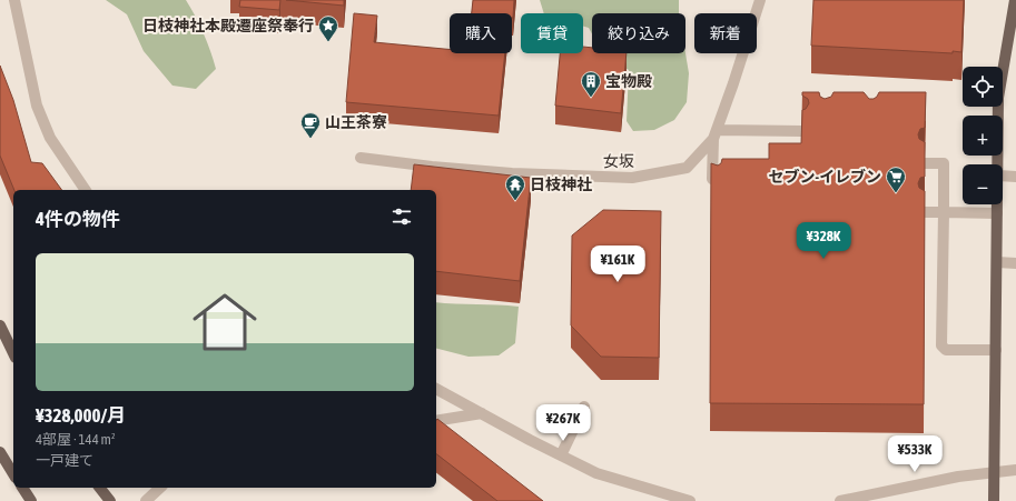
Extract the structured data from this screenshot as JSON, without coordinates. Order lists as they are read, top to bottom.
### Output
{
  "streets": {
    "street": ["女坂"]
  },
  "places": {
    "place": ["日枝神社本殿遷座祭奉行"],
    "building": ["宝物殿"],
    "cafe": ["山王茶寮"],
    "supermarket": ["セブン-イレブン"],
    "temple": ["日枝神社"]
  },
  "page": {
    "chip": [
      "購入",
      "賃貸",
      "絞り込み",
      "新着"
    ],
    "map_buttons": ["+", "−"],
    "heading": "4件の物件",
    "price": [
      "¥328K",
      "¥161K",
      "¥267K",
      "¥533K"
    ],
    "list": [
      {
        "name": "¥328,000/月",
        "note": "4部屋 · 144 m² · 一戸建て"
      }
    ]
  }
}
